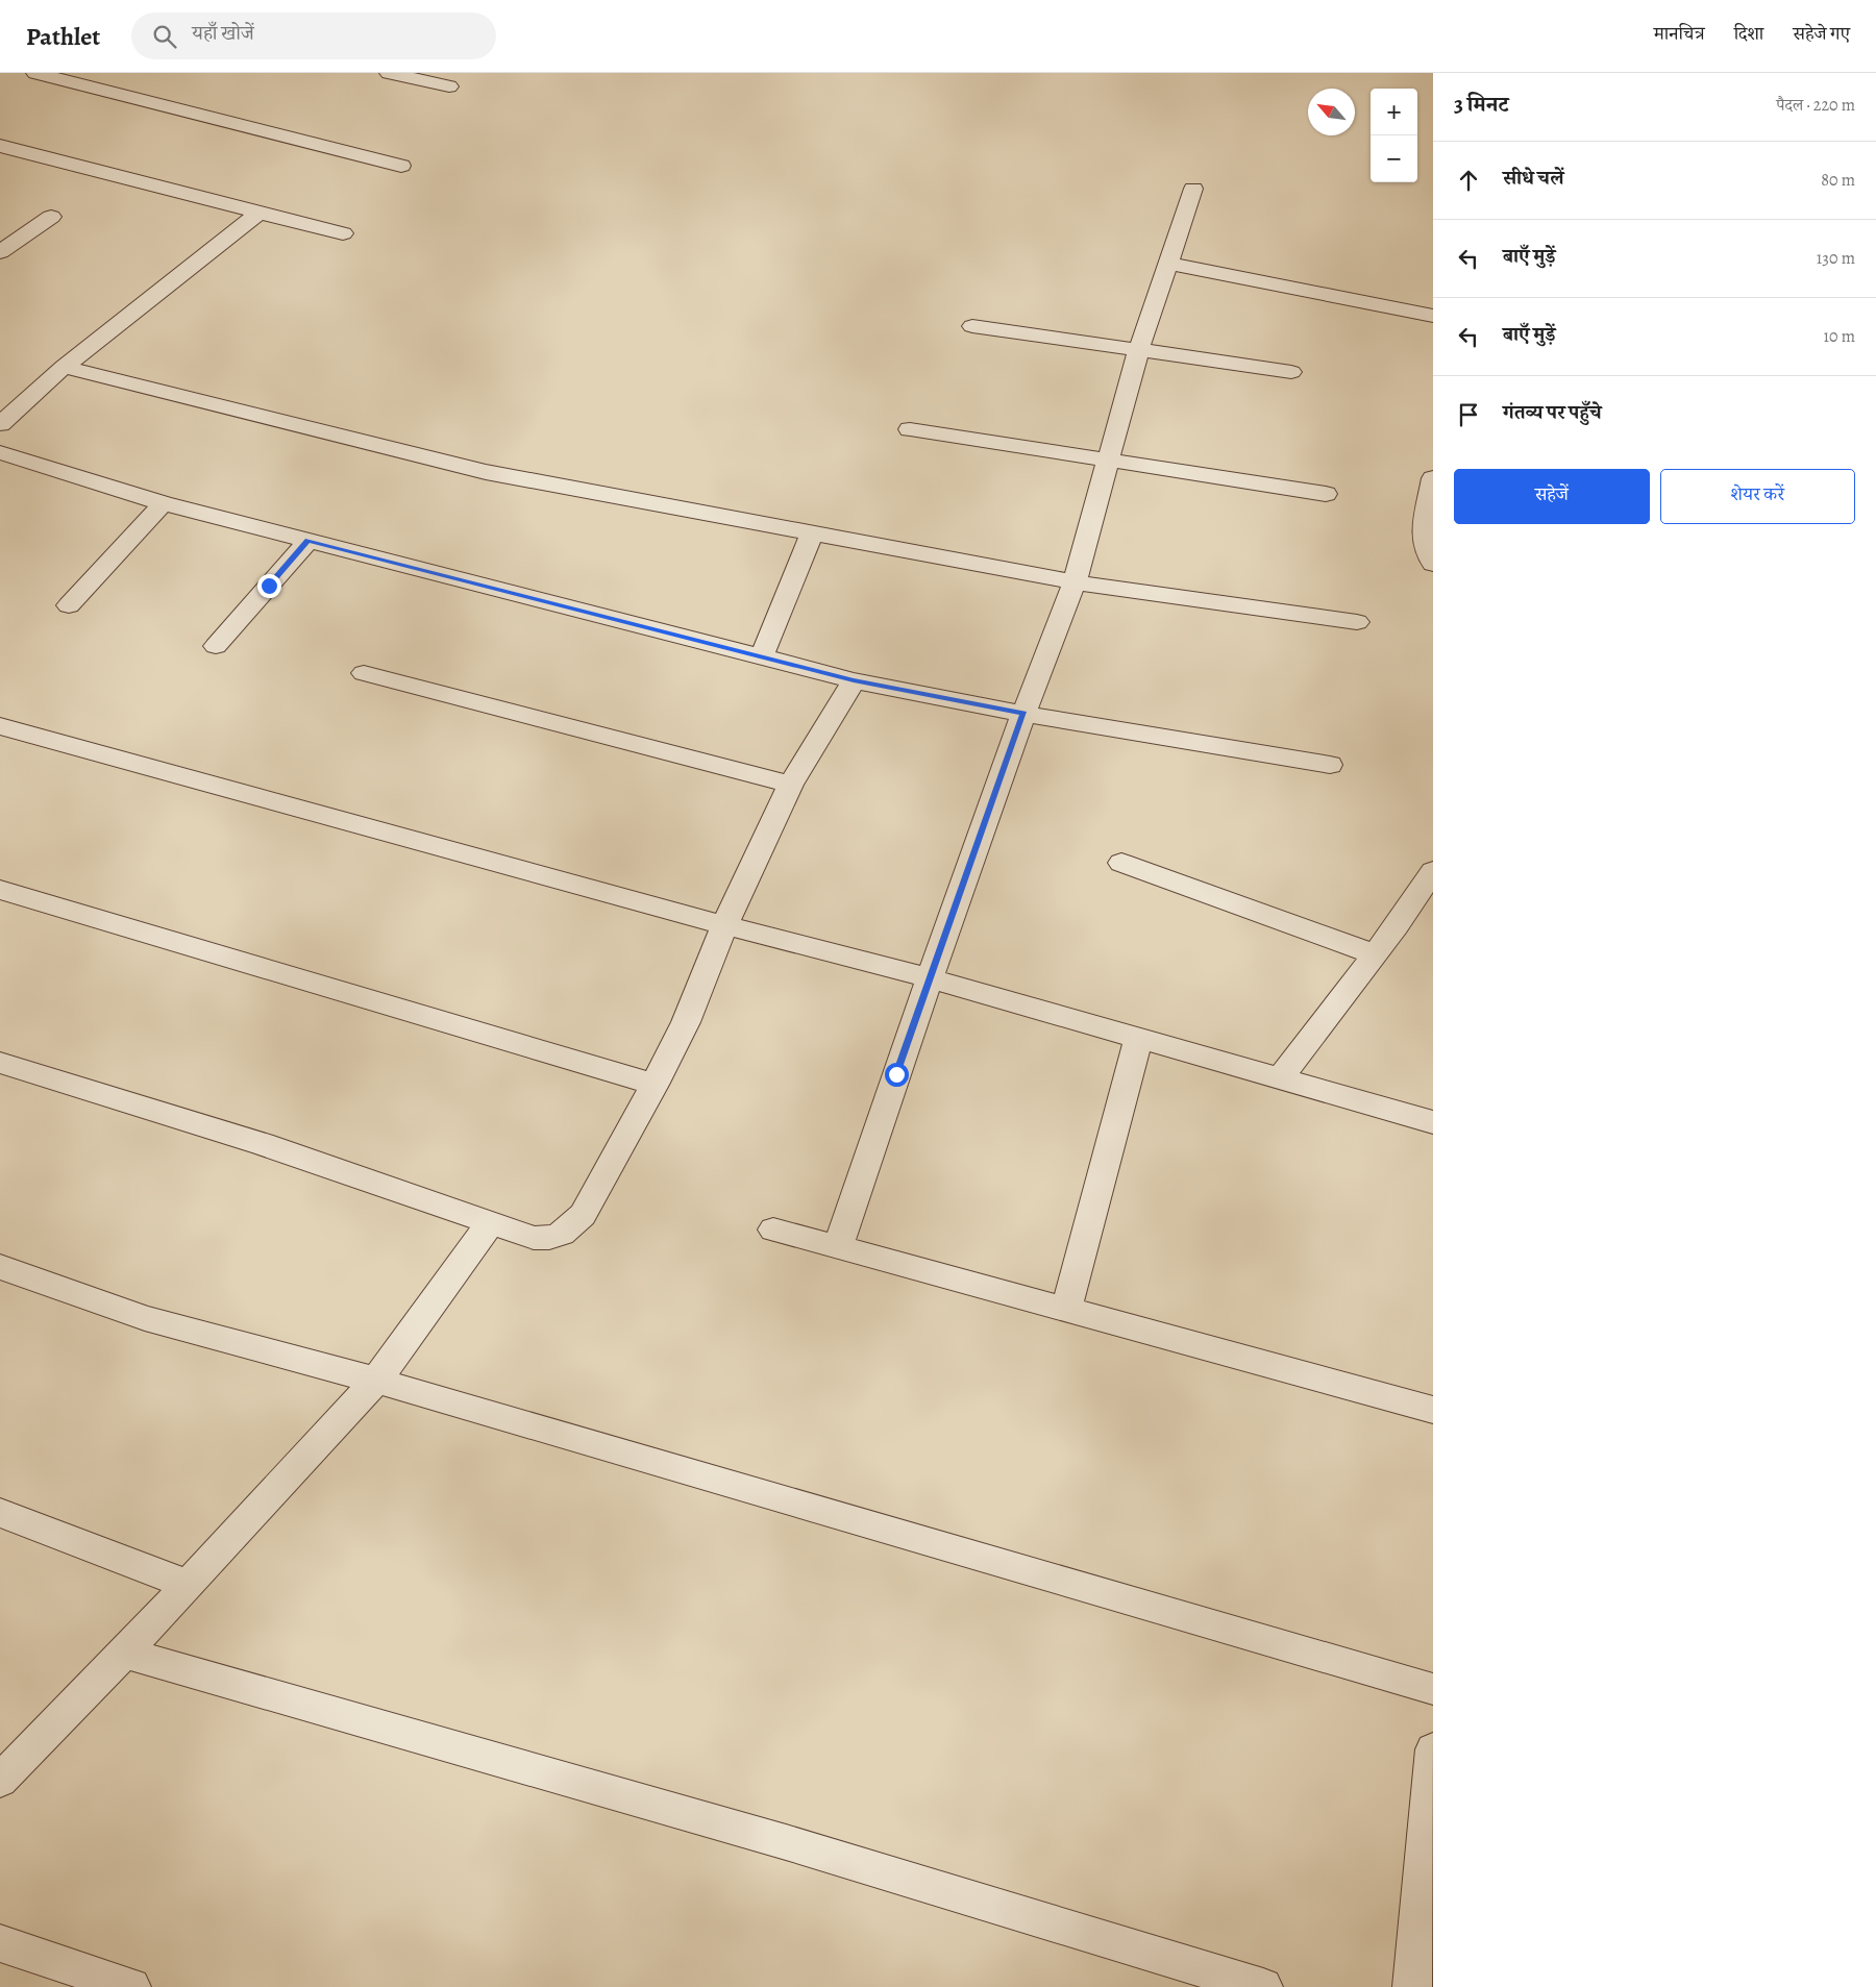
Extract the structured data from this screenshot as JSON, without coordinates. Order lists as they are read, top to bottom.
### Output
{
  "north": "top left",
  "page": {
    "header": "Pathlet",
    "search": "यहाँ खोजें",
    "nav": ["मानचित्र", "दिशा", "सहेजे गए"],
    "heading": ["3 मिनट", "पैदल · 220 m"],
    "map_buttons": ["+", "−"],
    "list": [
      ["सीधे चलें", "80 m"],
      ["बाएँ मुड़ें", "130 m"],
      ["बाएँ मुड़ें", "10 m"],
      "गंतव्य पर पहुँचे"
    ],
    "buttons": ["सहेजें", "शेयर करें"]
  }
}
